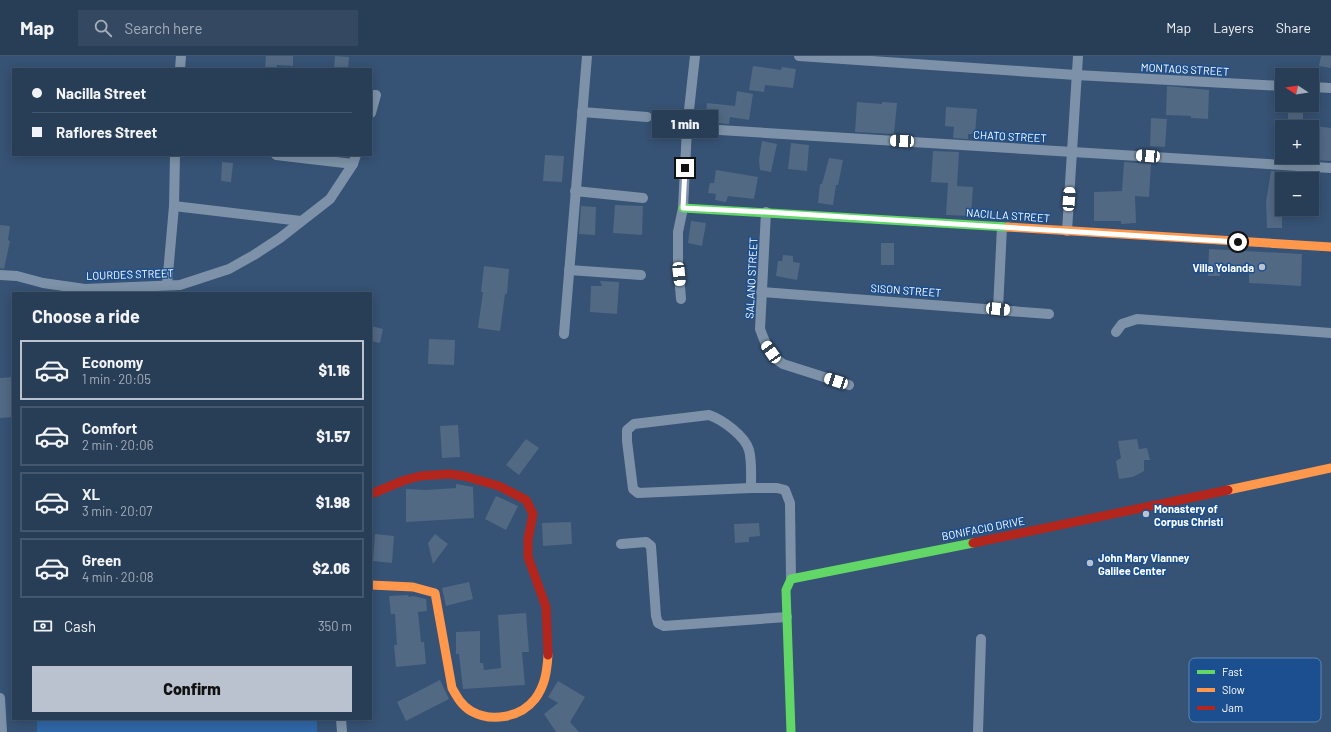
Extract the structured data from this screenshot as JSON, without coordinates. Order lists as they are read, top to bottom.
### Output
{
  "streets": {
    "street": [
      "MONTAOS STREET",
      "CHATO STREET",
      "NACILLA STREET",
      "LOURDES STREET",
      "SALANO STREET",
      "SISON STREET",
      "BONIFACIO DRIVE"
    ]
  },
  "crossings": [
    ["NACILLA STREET", "SALANO STREET"],
    ["SALANO STREET", "SISON STREET"]
  ],
  "places": ["Villa Yolanda", "Monastery of Corpus Christi", "John Mary Vianney Galilee Center"],
  "legend": ["Fast", "Slow", "Jam"],
  "north": "left",
  "page": {
    "header": "Map",
    "search": "Search here",
    "nav": ["Map", "Layers", "Share"],
    "map_buttons": ["+", "−"],
    "banner": ["Nacilla Street", "Raflores Street"],
    "bubble": "1 min",
    "heading": "Choose a ride",
    "list": [
      {
        "name": "Economy",
        "note": "1 min · 20:05",
        "value": "$1.16"
      },
      {
        "name": "Comfort",
        "note": "2 min · 20:06",
        "value": "$1.57"
      },
      {
        "name": "XL",
        "note": "3 min · 20:07",
        "value": "$1.98"
      },
      {
        "name": "Green",
        "note": "4 min · 20:08",
        "value": "$2.06"
      }
    ],
    "pay": ["Cash", "350 m"],
    "buttons": "Confirm"
  }
}
